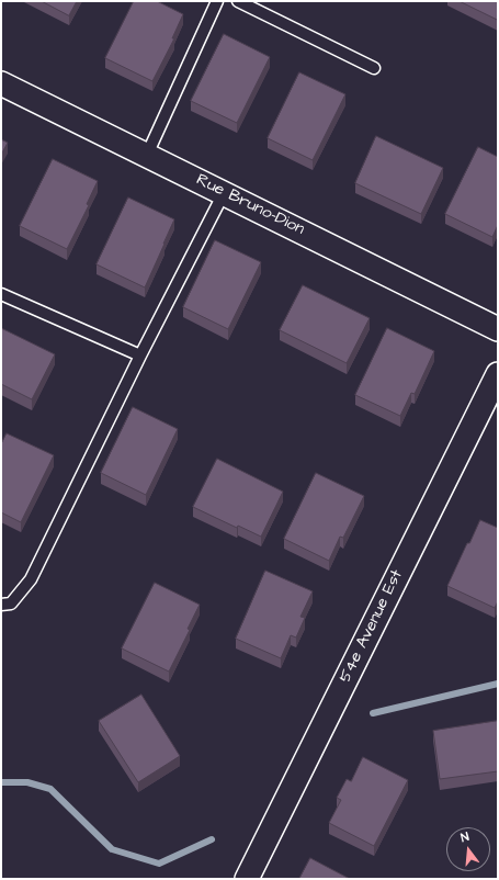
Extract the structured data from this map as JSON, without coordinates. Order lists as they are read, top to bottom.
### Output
{
  "streets": {
    "street": ["Rue Bruno-Dion", "54e Avenue Est"]
  },
  "north": "top"
}
